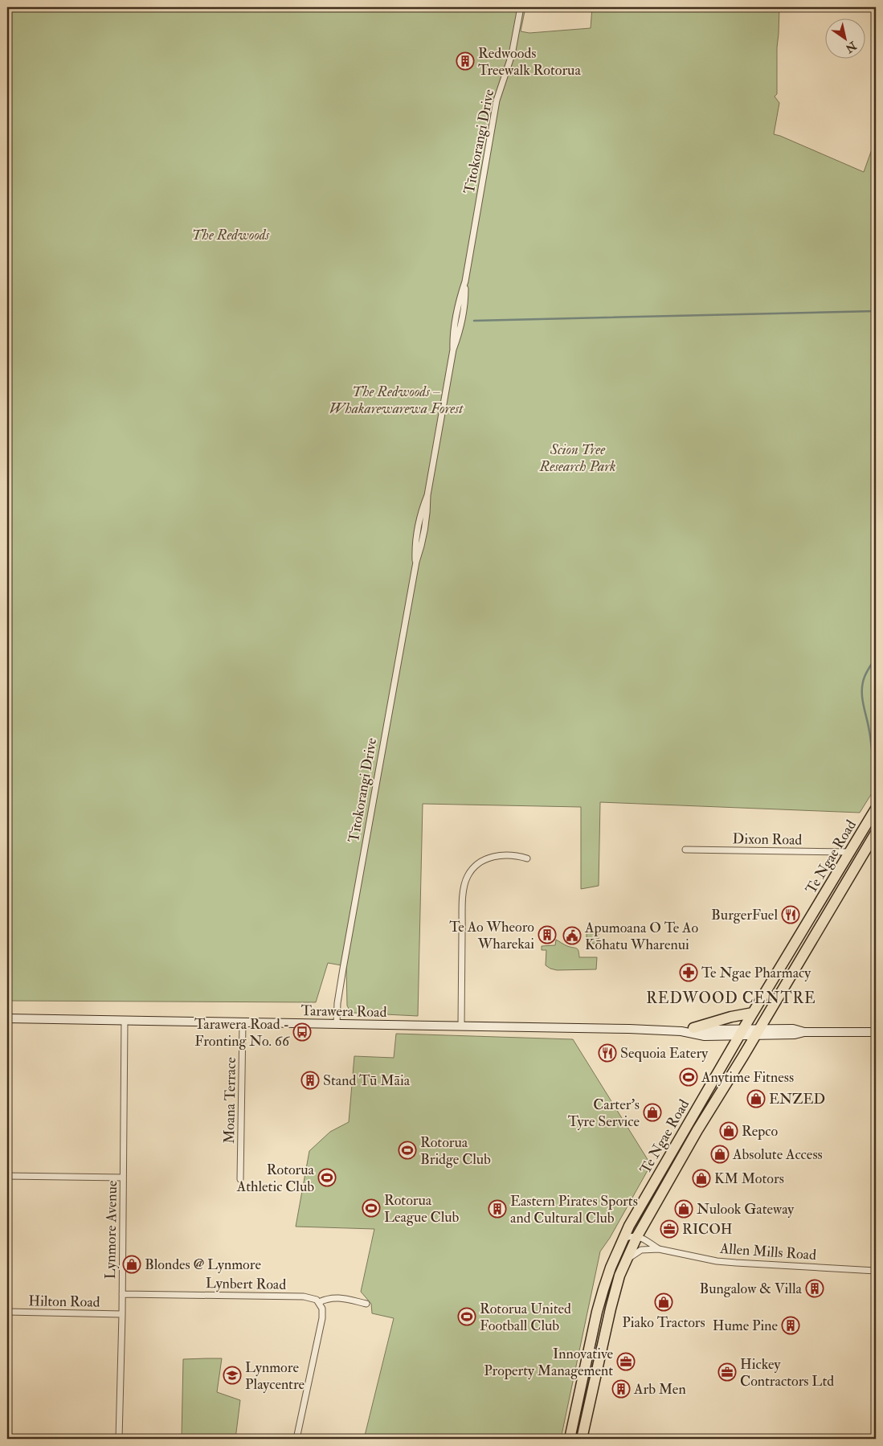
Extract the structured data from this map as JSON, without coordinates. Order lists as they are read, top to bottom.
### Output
{
  "streets": {
    "highway": ["Te Ngae Road"],
    "main road": ["Tarawera Road"],
    "street": [
      "Tītokorangi Drive",
      "Dixon Road",
      "Moana Terrace",
      "Lynmore Avenue",
      "Allen Mills Road",
      "Lynbert Road",
      "Hilton Road"
    ]
  },
  "crossings": [
    ["Tītokorangi Drive", "Tarawera Road"],
    ["Dixon Road", "Te Ngae Road"],
    ["Te Ngae Road", "Tarawera Road"],
    ["Te Ngae Road", "Allen Mills Road"],
    ["Tarawera Road", "Moana Terrace"],
    ["Tarawera Road", "Lynmore Avenue"],
    ["Lynmore Avenue", "Lynbert Road"],
    ["Lynmore Avenue", "Hilton Road"]
  ],
  "districts": ["REDWOOD CENTRE"],
  "parks": ["The Redwoods", "The Redwoods – Whakarewarewa Forest", "Scion Tree Research Park"],
  "places": {
    "building": [
      "Redwoods Treewalk Rotorua",
      "Te Ao Wheoro Wharekai",
      "Stand Tū Māia",
      "Eastern Pirates Sports and Cultural Club",
      "Bungalow & Villa",
      "Hume Pine",
      "Arb Men"
    ],
    "restaurant": ["BurgerFuel", "Sequoia Eatery"],
    "public building": ["Apumoana O Te Ao Kōhatu Wharenui"],
    "pharmacy": ["Te Ngae Pharmacy"],
    "bus stop": ["Tarawera Road - Fronting No. 66"],
    "sports": [
      "Anytime Fitness",
      "Rotorua Bridge Club",
      "Rotorua Athletic Club",
      "Rotorua League Club",
      "Rotorua United Football Club"
    ],
    "shop": [
      "ENZED",
      "Carter's Tyre Service",
      "Repco",
      "Absolute Access",
      "KM Motors",
      "Nulook Gateway",
      "Blondes @ Lynmore",
      "Piako Tractors"
    ],
    "office": ["RICOH", "Innovative Property Management", "Hickey Contractors Ltd"],
    "school or university": ["Lynmore Playcentre"]
  },
  "north": "bottom right"
}
